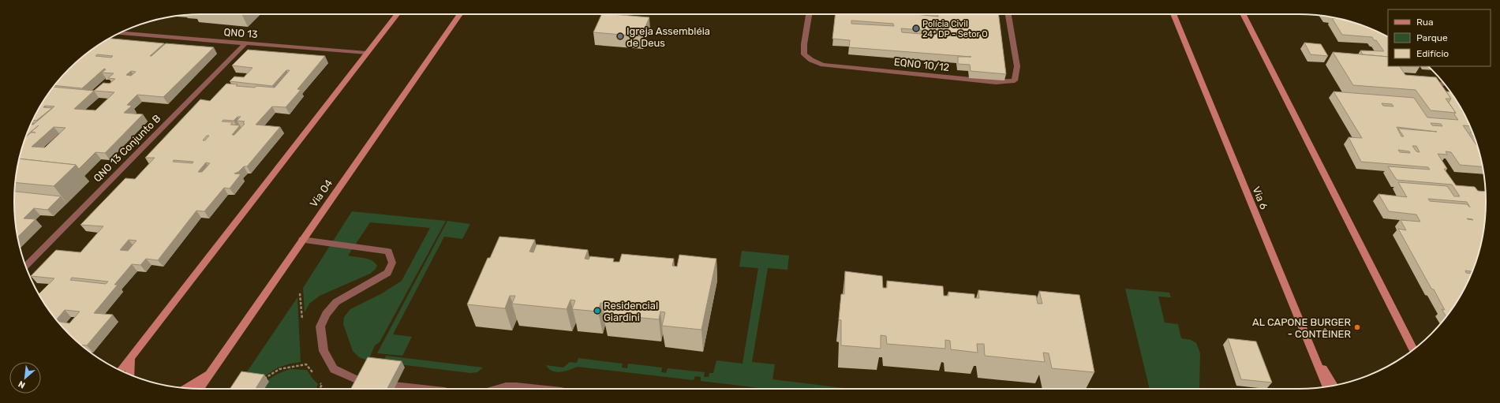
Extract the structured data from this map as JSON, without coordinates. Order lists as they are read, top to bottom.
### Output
{
  "streets": {
    "main road": ["Via O4", "Via 6"],
    "street": ["QNO 13", "EQNO 10/12", "QNO 13 Conjunto B"]
  },
  "crossings": [
    ["QNO 13", "QNO 13 Conjunto B"]
  ],
  "places": [
    "Polícia Civil 24ª DP - Setor O",
    "Igreja Assembléia de Deus",
    "Residencial Giardini",
    "AL CAPONE BURGER - CONTÊINER"
  ],
  "legend": ["Rua", "Parque", "Edifício"],
  "north": "bottom left"
}
